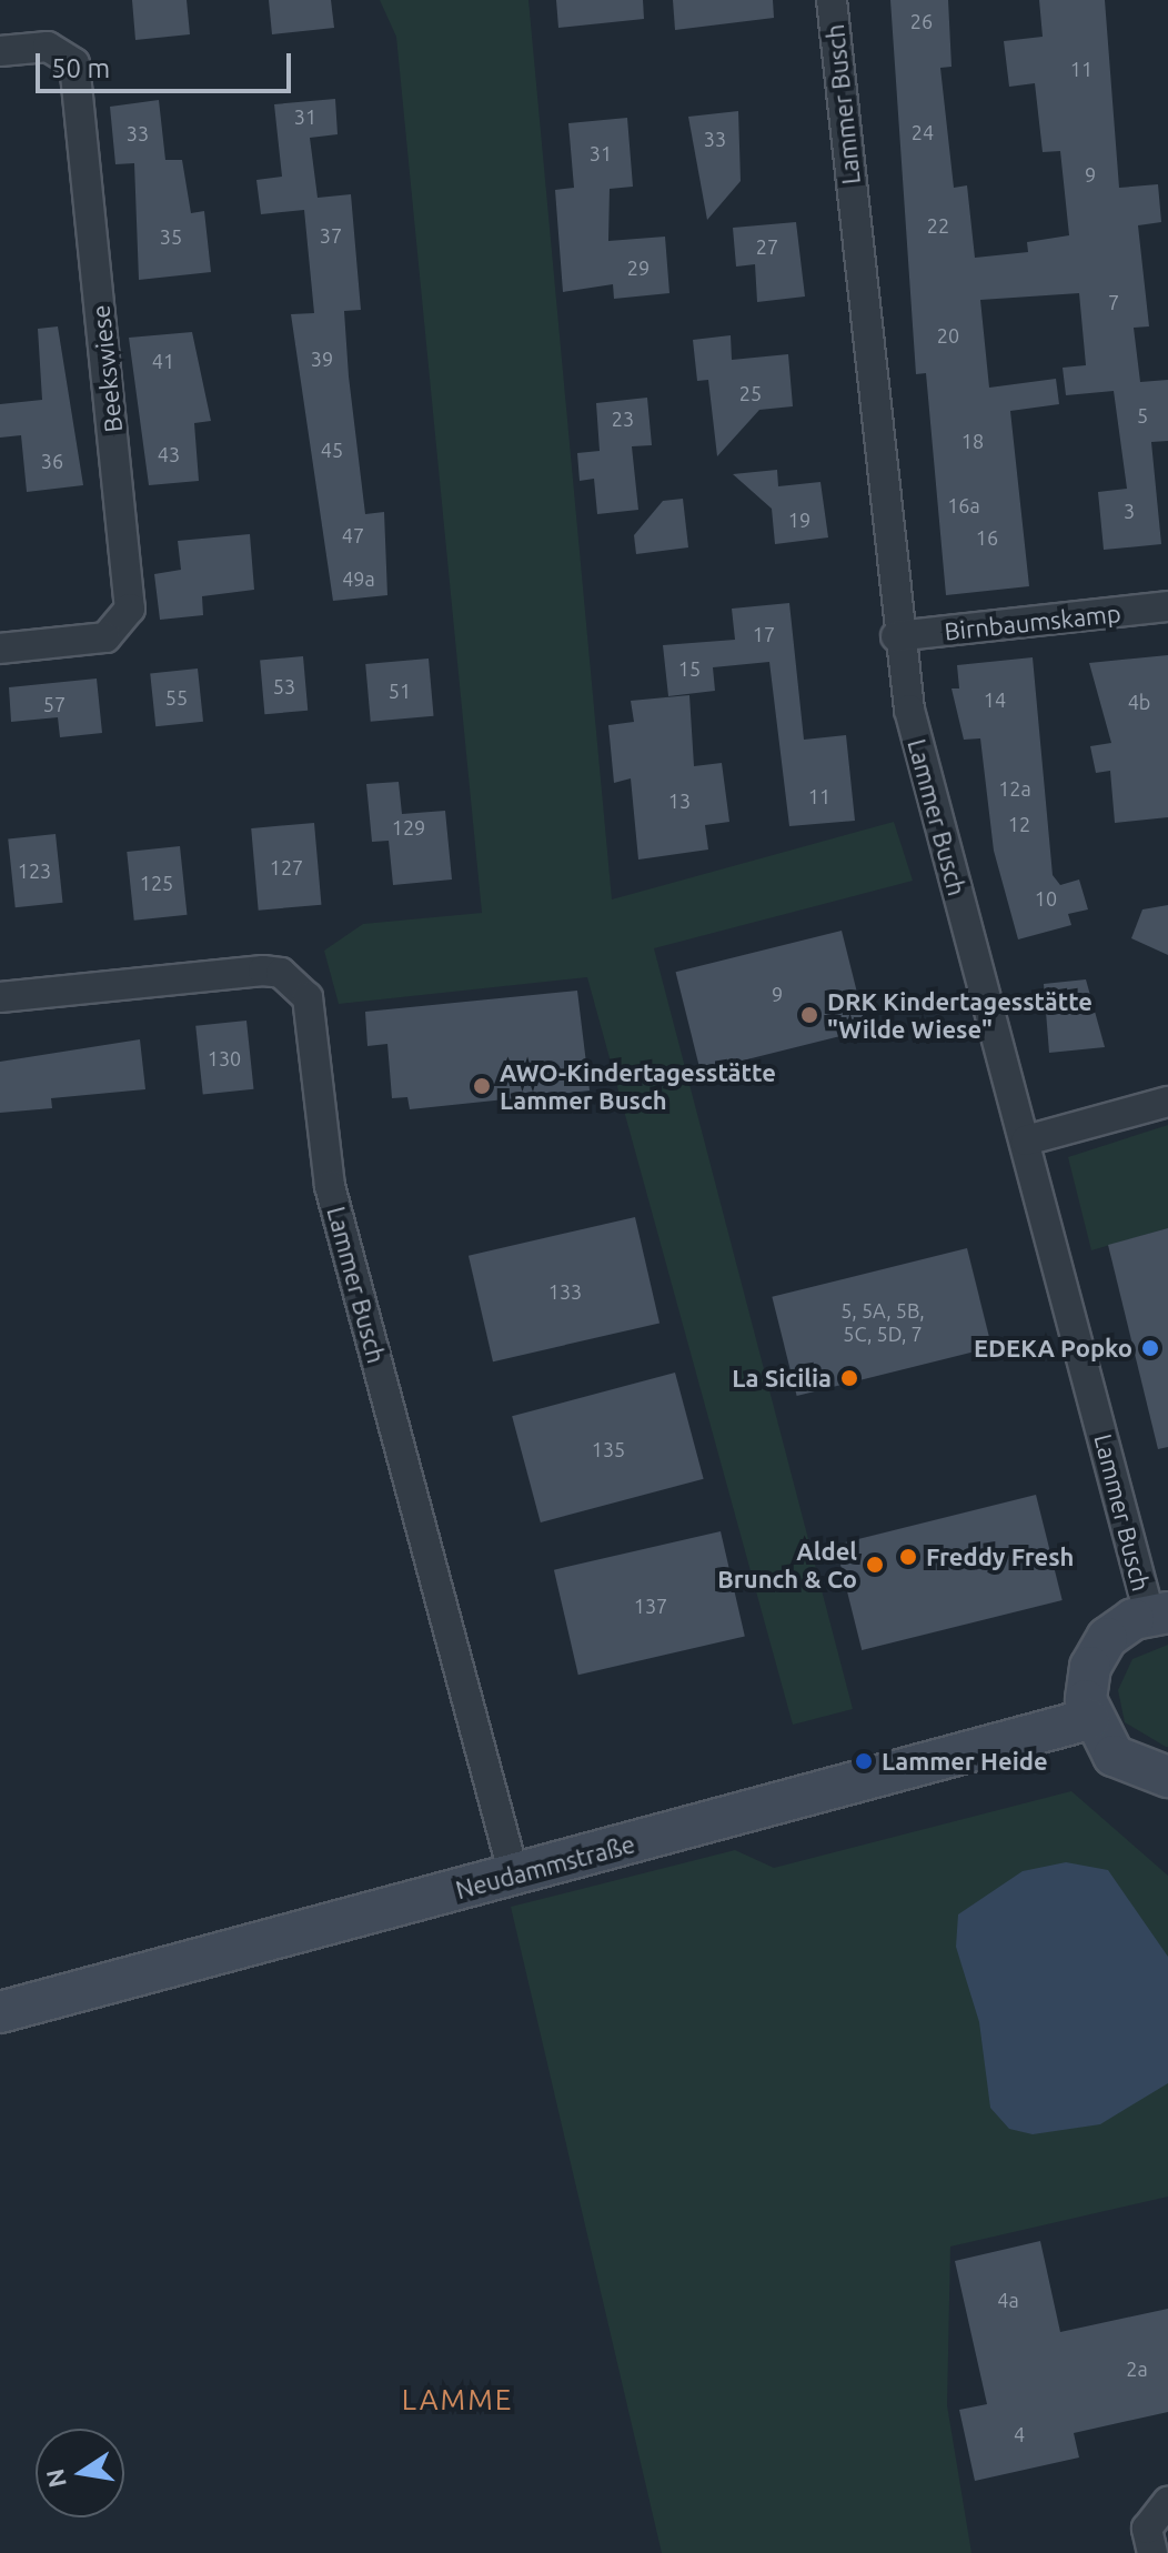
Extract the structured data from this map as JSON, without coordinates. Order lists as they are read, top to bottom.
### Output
{
  "streets": {
    "main road": ["Neudammstraße"],
    "street": ["Lammer Busch", "Beekswiese", "Birnbaumskamp"]
  },
  "crossings": [
    ["Lammer Busch", "Birnbaumskamp"],
    ["Lammer Busch", "Neudammstraße"]
  ],
  "districts": ["LAMME"],
  "places": [
    "DRK Kindertagesstätte \"Wilde Wiese\"",
    "AWO-Kindertagesstätte Lammer Busch",
    "EDEKA Popko",
    "La Sicilia",
    "Freddy Fresh",
    "Aldel Brunch & Co",
    "Lammer Heide"
  ],
  "house_numbers": [
    "26",
    "11",
    "31",
    "24",
    "33",
    "33",
    "31",
    "9",
    "22",
    "37",
    "35",
    "27",
    "29",
    "7",
    "20",
    "39",
    "41",
    "25",
    "5",
    "23",
    "18",
    "45",
    "43",
    "36",
    "16a",
    "3",
    "19",
    "47",
    "16",
    "49a",
    "17",
    "15",
    "53",
    "51",
    "55",
    "14",
    "4b",
    "57",
    "12a",
    "11",
    "13",
    "12",
    "129",
    "127",
    "123",
    "125",
    "10",
    "9",
    "130",
    "133",
    "5, 5A, 5B, 5C, 5D, 7",
    "135",
    "137",
    "4a",
    "2a",
    "4"
  ],
  "scale_bar": "50 m",
  "north": "left"
}
